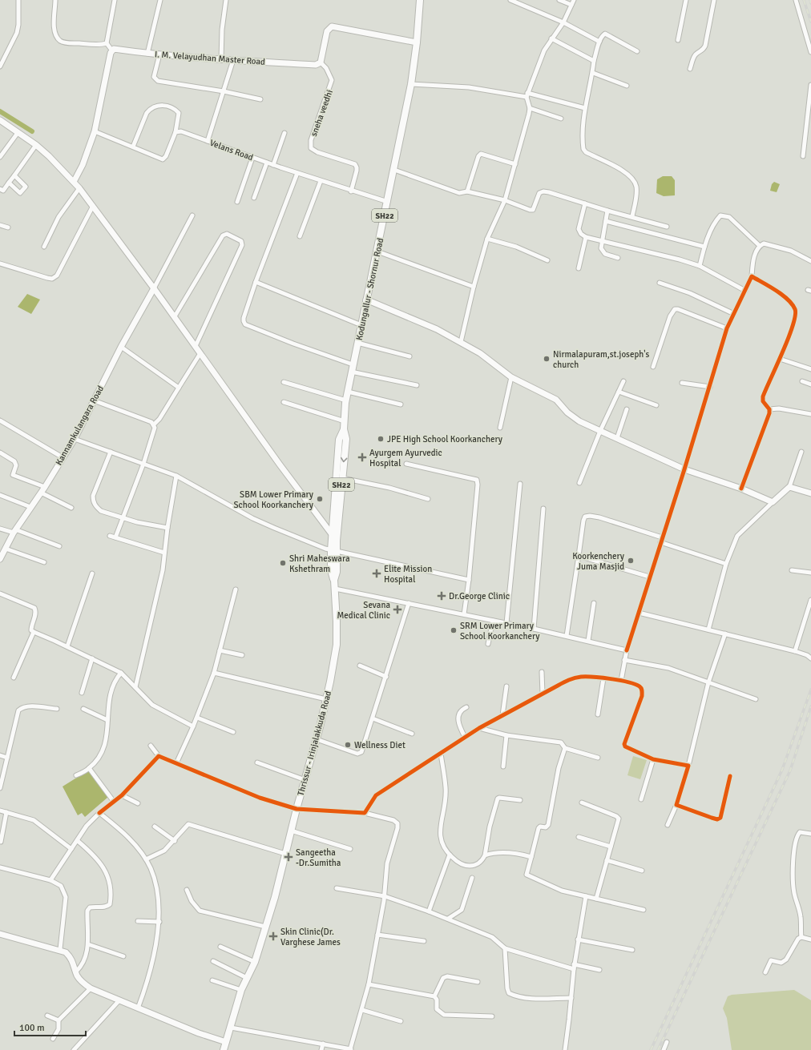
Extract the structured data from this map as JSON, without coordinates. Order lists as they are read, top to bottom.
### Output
{
  "streets": {
    "main road": ["SH22", "Kodungallur - Shornur Road", "Thrissur - Irinjalakkuda Road"],
    "street": [
      "I. M. Velayudhan Master Road",
      "sneha veedhi",
      "Velans Road",
      "Kannamkulangara Road"
    ]
  },
  "crossings": [
    ["I. M. Velayudhan Master Road", "sneha veedhi"],
    ["sneha veedhi", "Velans Road"],
    ["Velans Road", "Kodungallur - Shornur Road"],
    ["Kodungallur - Shornur Road", "Thrissur - Irinjalakkuda Road"]
  ],
  "places": {
    "other": [
      "Nirmalapuram,st.joseph's church",
      "JPE High School Koorkanchery",
      "SBM Lower Primary School Koorkanchery",
      "Koorkenchery Juma Masjid",
      "Shri Maheswara Kshethram",
      "SRM Lower Primary School Koorkanchery",
      "Wellness Diet"
    ],
    "health": [
      "Ayurgem Ayurvedic Hospital",
      "Elite Mission Hospital",
      "Dr.George Clinic",
      "Sevana Medical Clinic",
      "Sangeetha -Dr.Sumitha",
      "Skin Clinic(Dr. Varghese James"
    ]
  },
  "scale_bar": "100 m"
}
